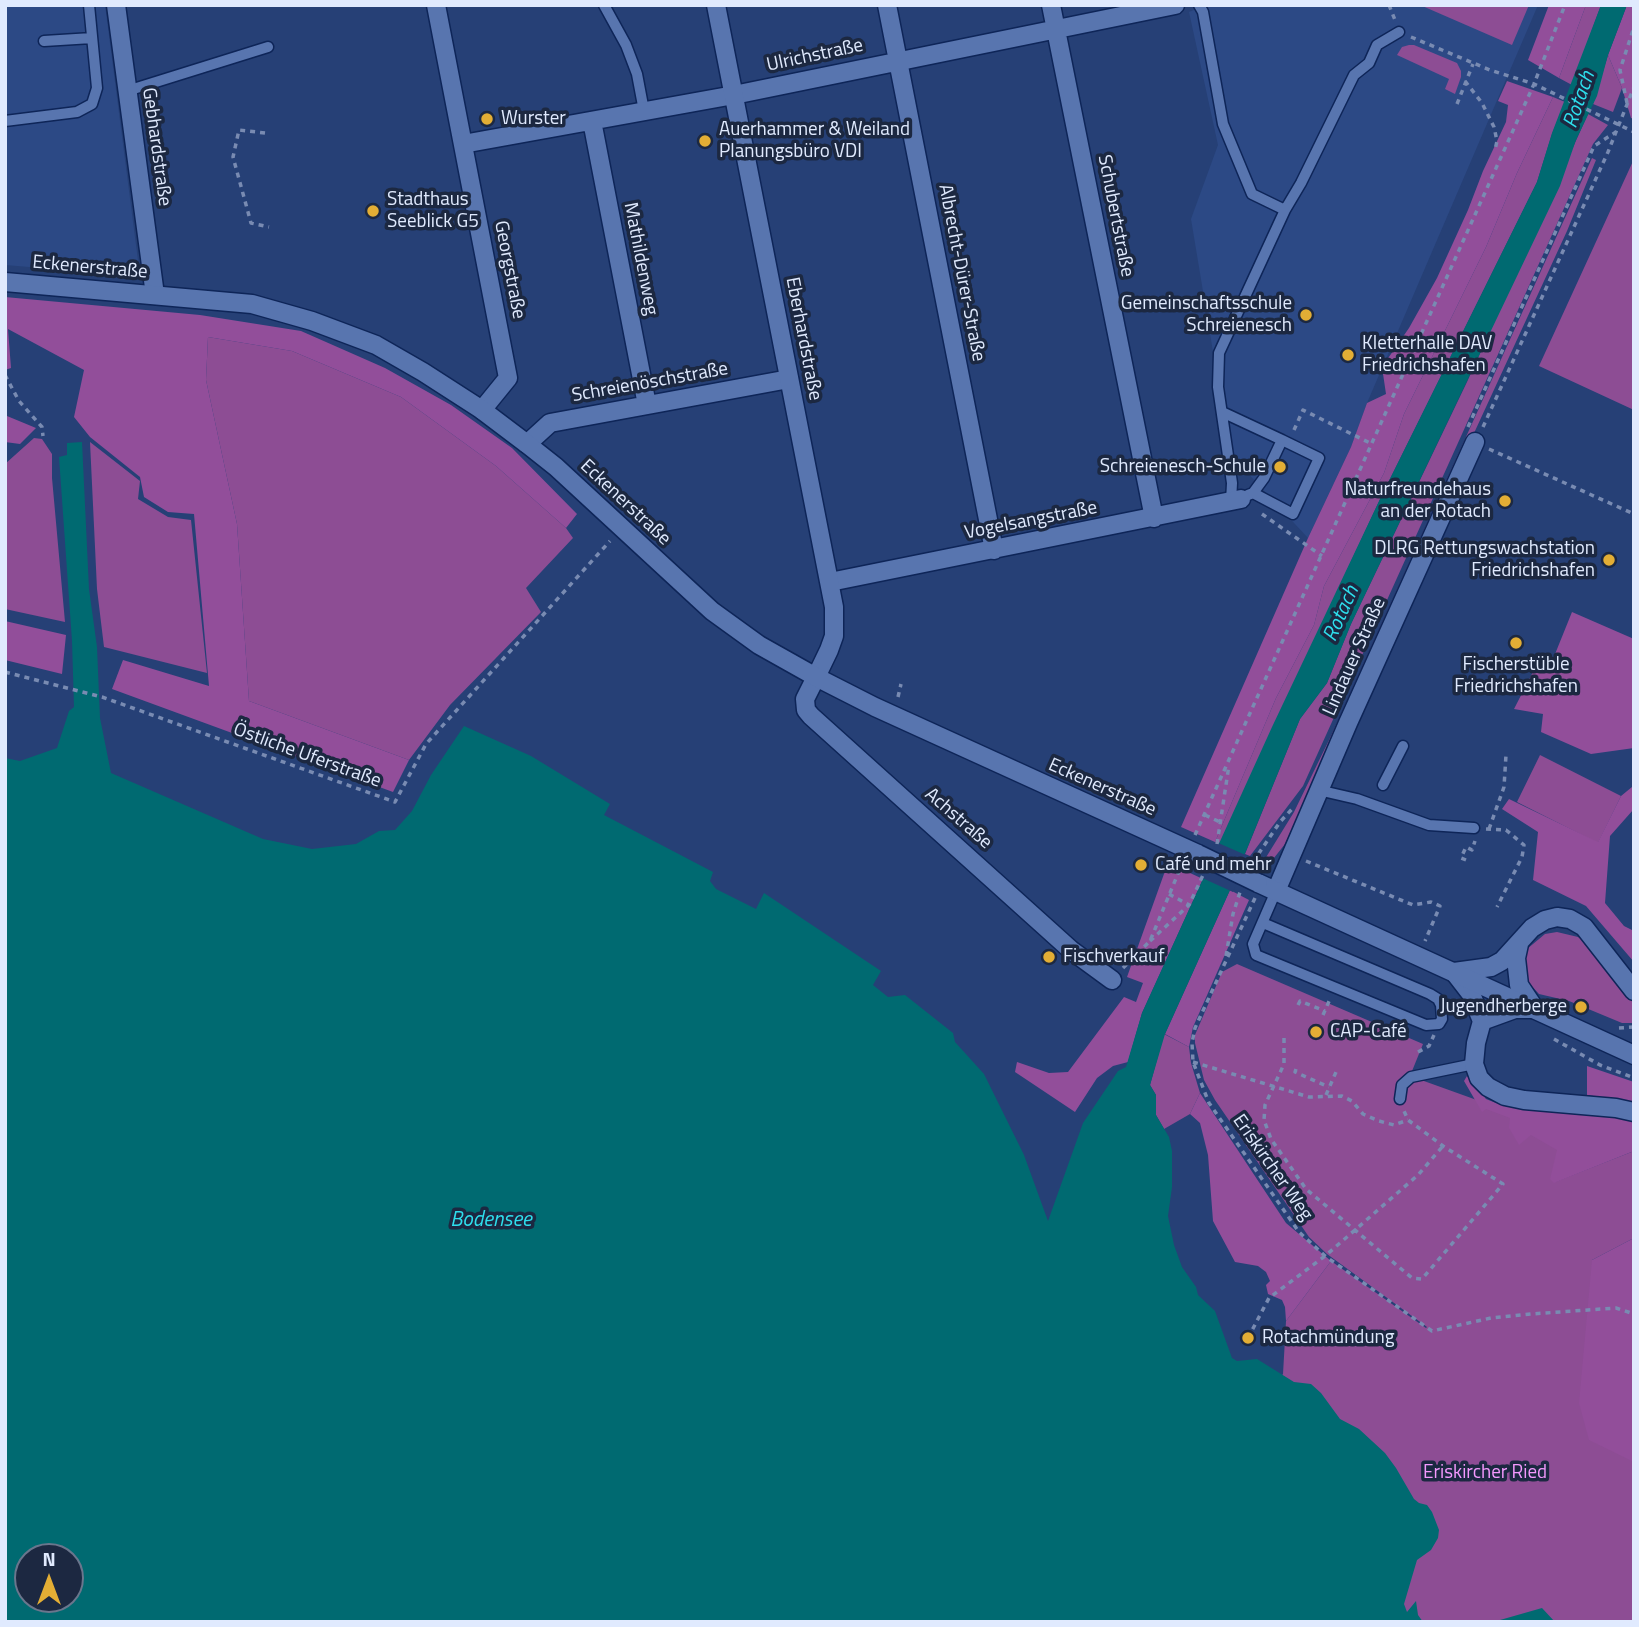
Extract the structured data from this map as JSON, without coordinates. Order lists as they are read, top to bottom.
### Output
{
  "streets": {
    "street": [
      "Ulrichstraße",
      "Gebhardstraße",
      "Schubertstraße",
      "Mathildenweg",
      "Eckenerstraße",
      "Georgstraße",
      "Albrecht-Dürer-Straße",
      "Eberhardstraße",
      "Schreienöschstraße",
      "Vogelsangstraße",
      "Lindauer Straße",
      "Achstraße"
    ],
    "path": ["Östliche Uferstraße", "Eriskircher Weg"]
  },
  "crossings": [
    ["Ulrichstraße", "Schubertstraße"],
    ["Ulrichstraße", "Mathildenweg"],
    ["Ulrichstraße", "Georgstraße"],
    ["Ulrichstraße", "Albrecht-Dürer-Straße"],
    ["Ulrichstraße", "Eberhardstraße"],
    ["Gebhardstraße", "Eckenerstraße"],
    ["Schubertstraße", "Vogelsangstraße"],
    ["Mathildenweg", "Schreienöschstraße"],
    ["Eckenerstraße", "Georgstraße"],
    ["Eckenerstraße", "Eberhardstraße"],
    ["Eckenerstraße", "Schreienöschstraße"],
    ["Eckenerstraße", "Achstraße"],
    ["Albrecht-Dürer-Straße", "Vogelsangstraße"],
    ["Eberhardstraße", "Schreienöschstraße"],
    ["Eberhardstraße", "Vogelsangstraße"],
    ["Eberhardstraße", "Achstraße"]
  ],
  "water": ["Rotach", "Bodensee"],
  "parks": ["Eriskircher Ried"],
  "places": [
    "Wurster",
    "Auerhammer & Weiland Planungsbüro VDI",
    "Stadthaus Seeblick G5",
    "Gemeinschaftsschule Schreienesch",
    "Kletterhalle DAV Friedrichshafen",
    "Schreienesch-Schule",
    "Naturfreundehaus an der Rotach",
    "DLRG Rettungswachstation Friedrichshafen",
    "Fischerstüble Friedrichshafen",
    "Café und mehr",
    "Fischverkauf",
    "Jugendherberge",
    "CAP-Café",
    "Rotachmündung"
  ],
  "north": "top"
}
